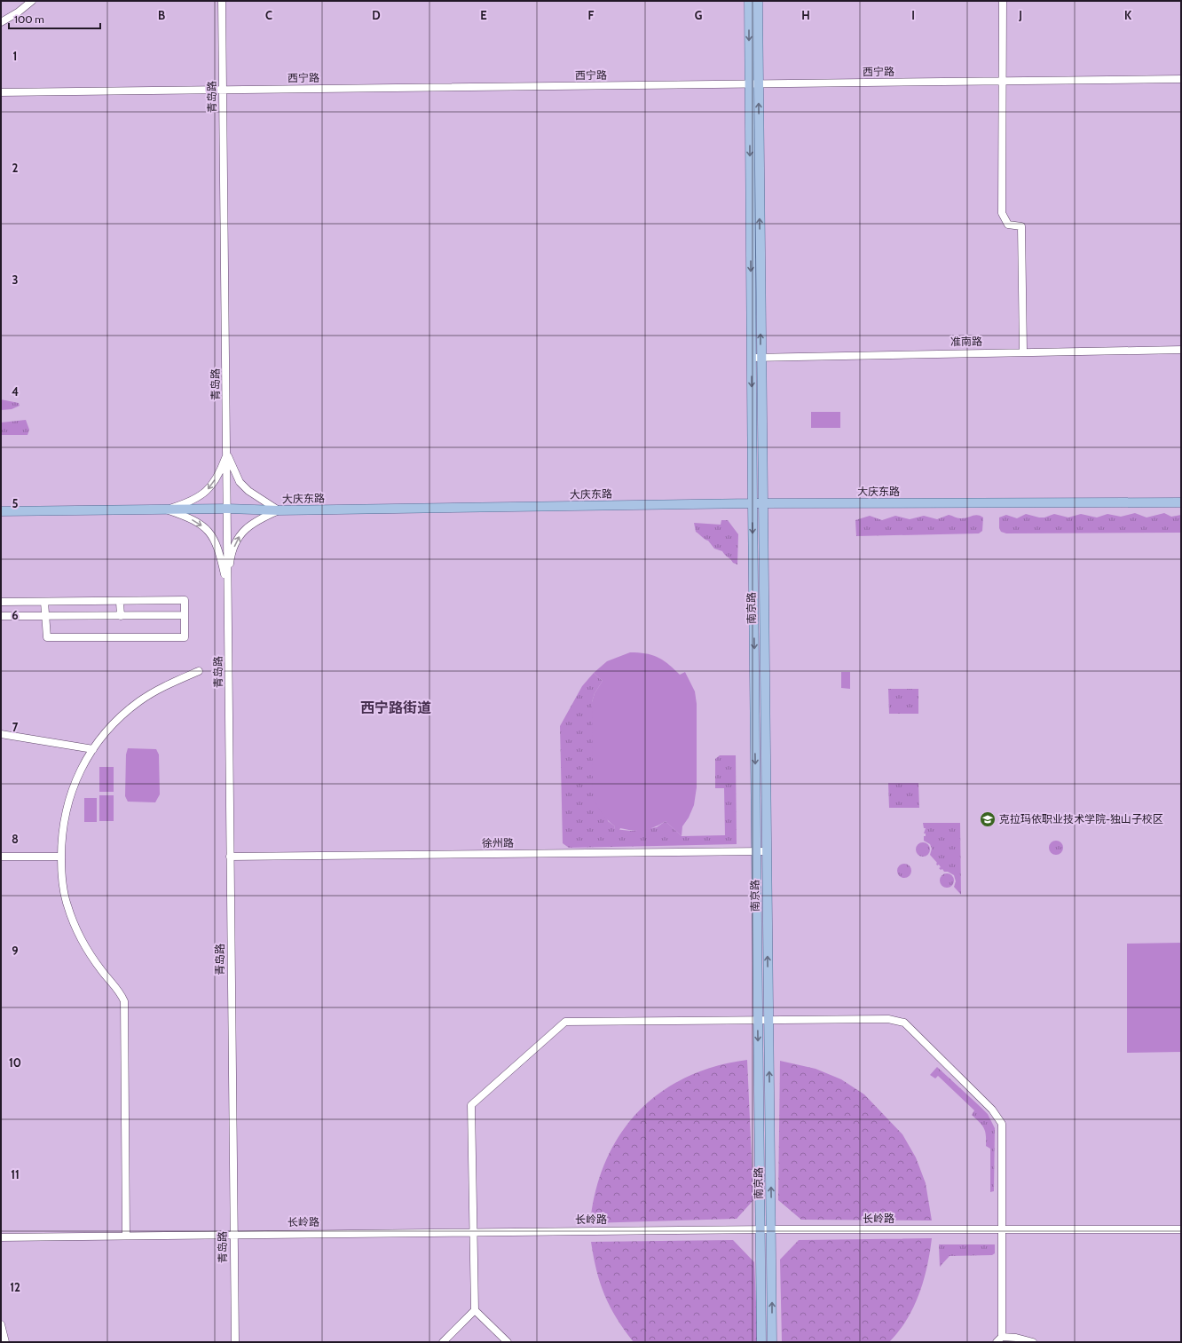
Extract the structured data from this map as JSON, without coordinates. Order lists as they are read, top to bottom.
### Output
{
  "streets": {
    "main road": ["大庆东路", "南京路"],
    "street": [
      "西宁路",
      "青岛路",
      "准南路",
      "徐州路",
      "长岭路"
    ]
  },
  "crossings": [
    ["西宁路", "青岛路"],
    ["青岛路", "大庆东路"],
    ["青岛路", "徐州路"],
    ["青岛路", "长岭路"],
    ["准南路", "南京路"],
    ["大庆东路", "南京路"],
    ["南京路", "徐州路"],
    ["南京路", "长岭路"]
  ],
  "districts": ["西宁路街道"],
  "places": {
    "school or university": ["克拉玛依职业技术学院-独山子校区"]
  },
  "scale_bar": "100 m",
  "grid": {
    "columns": [
      "B",
      "C",
      "D",
      "E",
      "F",
      "G",
      "H",
      "I",
      "J",
      "K"
    ],
    "rows": [
      "1",
      "2",
      "3",
      "4",
      "5",
      "6",
      "7",
      "8",
      "9",
      "10",
      "11",
      "12"
    ]
  }
}
